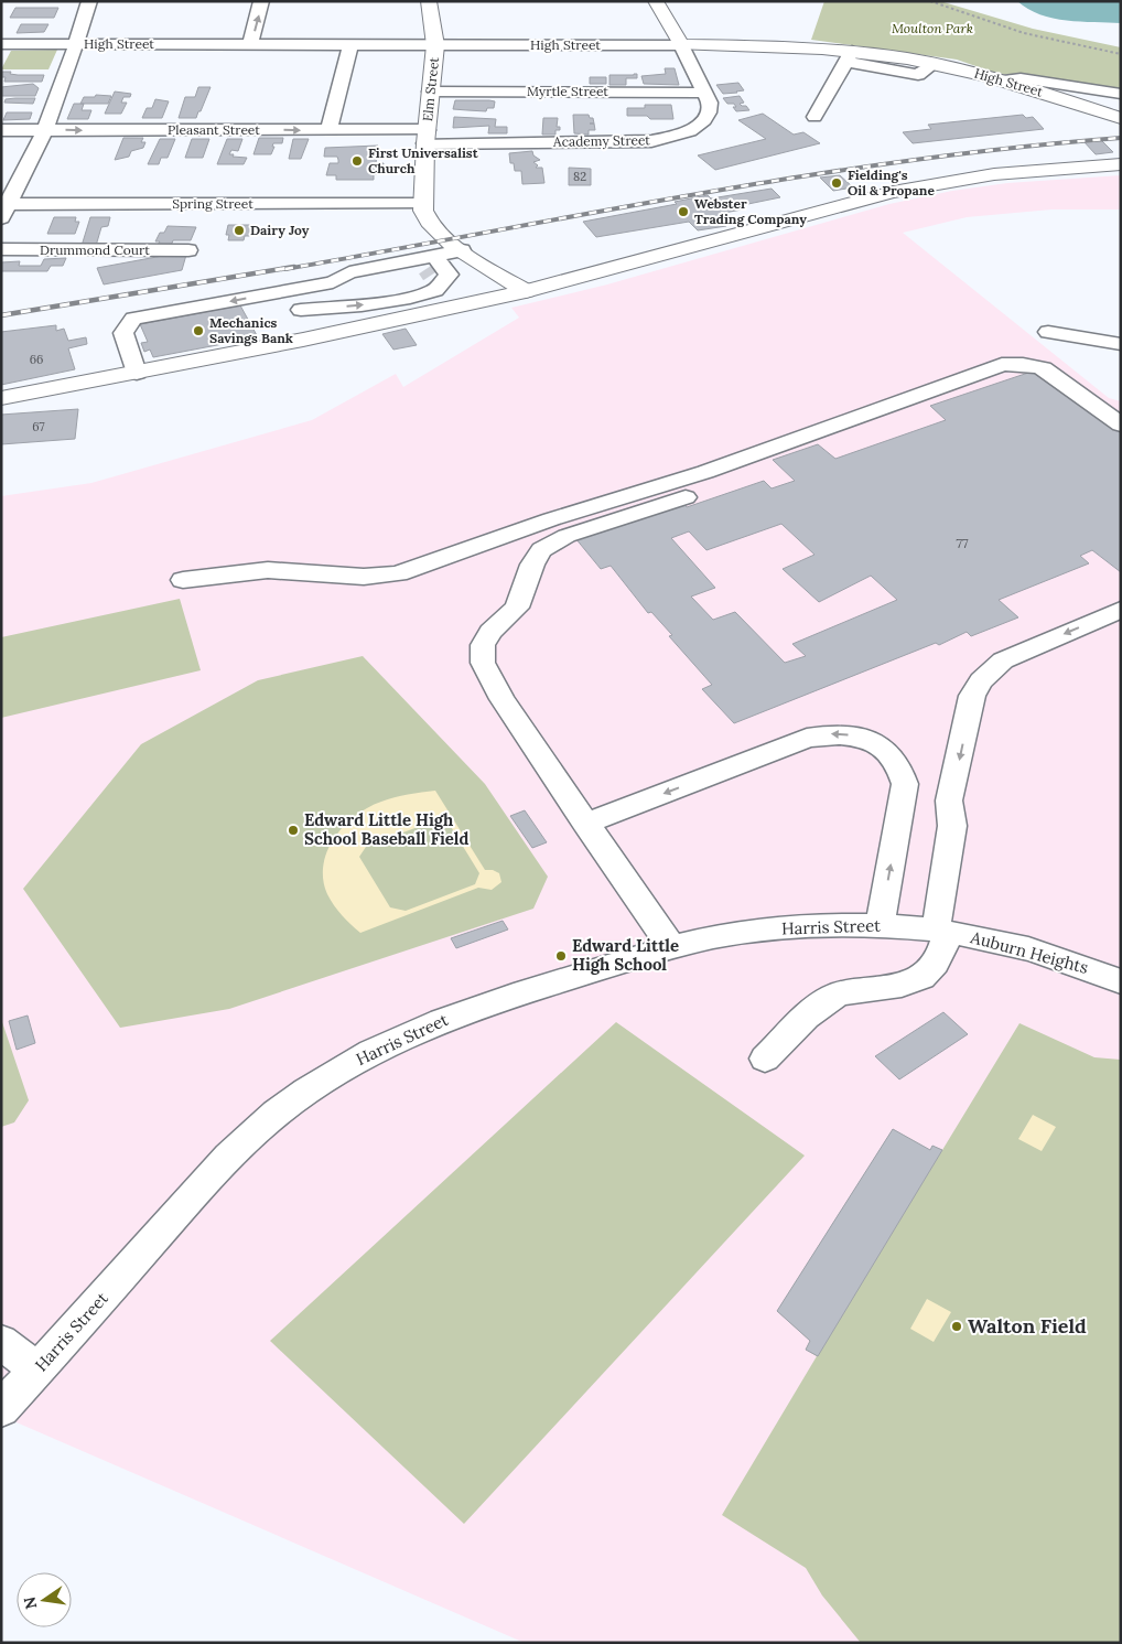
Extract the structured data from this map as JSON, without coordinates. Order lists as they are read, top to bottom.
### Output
{
  "streets": {
    "main road": ["High Street", "Elm Street", "Academy Street"],
    "street": [
      "Myrtle Street",
      "Pleasant Street",
      "Spring Street",
      "Drummond Court",
      "Harris Street",
      "Auburn Heights"
    ]
  },
  "crossings": [
    ["High Street", "Elm Street"],
    ["High Street", "Academy Street"],
    ["Elm Street", "Myrtle Street"],
    ["Elm Street", "Pleasant Street"],
    ["Elm Street", "Academy Street"],
    ["Elm Street", "Spring Street"],
    ["Myrtle Street", "Academy Street"],
    ["Pleasant Street", "Academy Street"],
    ["Harris Street", "Auburn Heights"]
  ],
  "one_way": ["Pleasant Street"],
  "parks": ["Moulton Park"],
  "places": [
    "First Universalist Church",
    "Fielding's Oil & Propane",
    "Webster Trading Company",
    "Dairy Joy",
    "Mechanics Savings Bank",
    "Edward Little High School Baseball Field",
    "Edward Little High School",
    "Walton Field"
  ],
  "house_numbers": [
    "82",
    "66",
    "67",
    "77"
  ],
  "north": "left"
}
